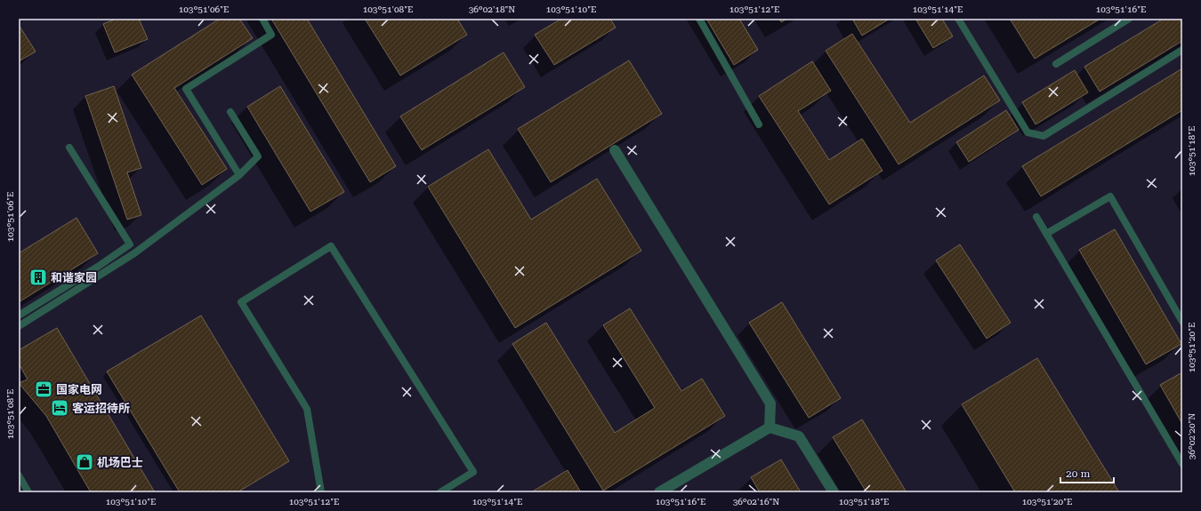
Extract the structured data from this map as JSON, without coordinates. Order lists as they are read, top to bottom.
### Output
{
  "places": {
    "building": ["和谐家园"],
    "office": ["国家电网"],
    "hotel": ["客运招待所"],
    "shop": ["机场巴士"]
  },
  "scale_bar": "20 m",
  "coordinates": [
    "103°51'06\"E",
    "103°51'08\"E",
    "36°02'18\"N",
    "103°51'10\"E",
    "103°51'12\"E",
    "103°51'14\"E",
    "103°51'16\"E",
    "103°51'18\"E",
    "103°51'20\"E",
    "36°02'20\"N",
    "36°02'16\"N"
  ]
}
